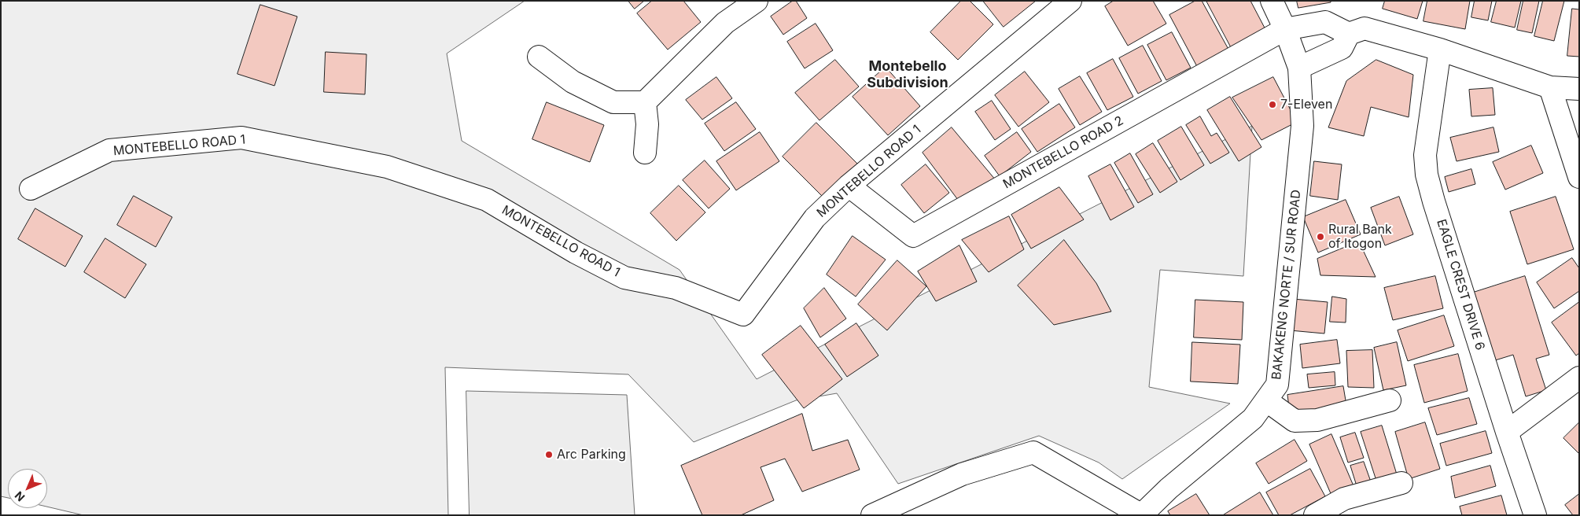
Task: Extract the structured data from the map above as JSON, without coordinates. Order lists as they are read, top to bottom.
{
  "streets": {
    "street": [
      "MONTEBELLO ROAD 1",
      "MONTEBELLO ROAD 2",
      "BAKAKENG NORTE / SUR ROAD",
      "EAGLE CREST DRIVE 6"
    ]
  },
  "crossings": [
    ["MONTEBELLO ROAD 1", "MONTEBELLO ROAD 2"],
    ["MONTEBELLO ROAD 2", "BAKAKENG NORTE / SUR ROAD"]
  ],
  "districts": ["Montebello Subdivision"],
  "places": ["7-Eleven", "Rural Bank of Itogon", "Arc Parking"],
  "north": "bottom left"
}
